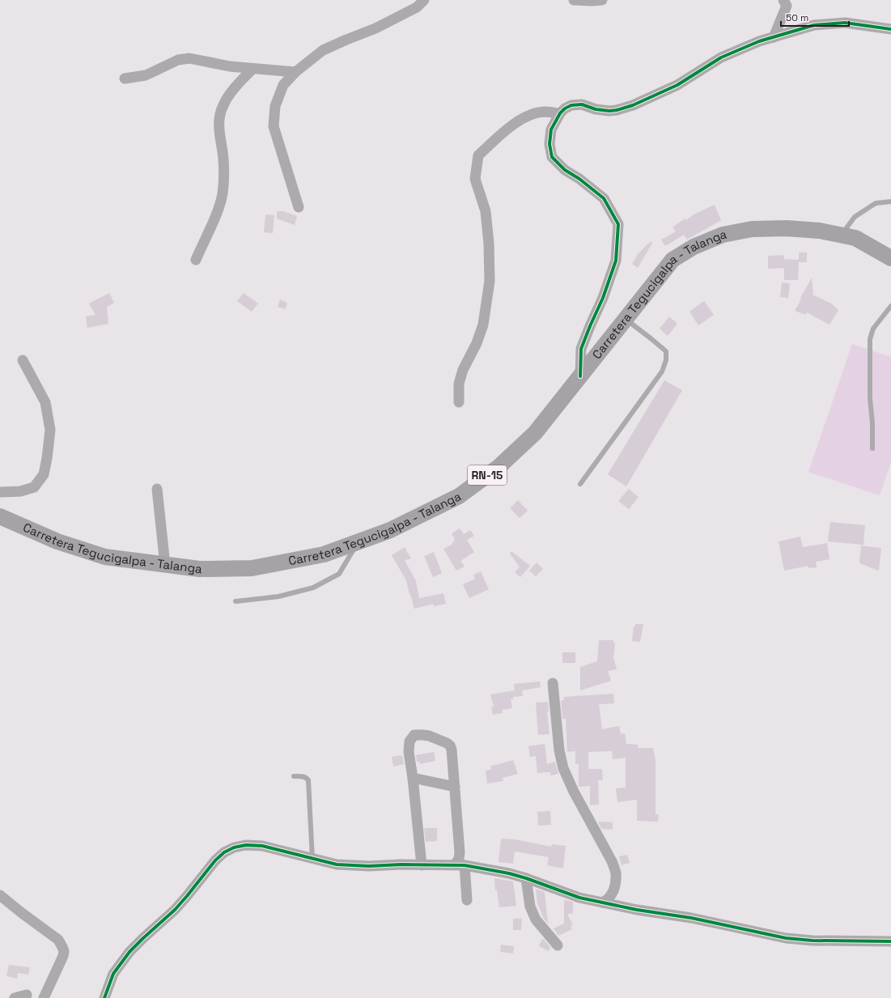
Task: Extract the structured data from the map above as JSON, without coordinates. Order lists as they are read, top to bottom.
{
  "streets": {
    "main road": ["Carretera Tegucigalpa - Talanga", "RN-15"]
  },
  "scale_bar": "50 m"
}
